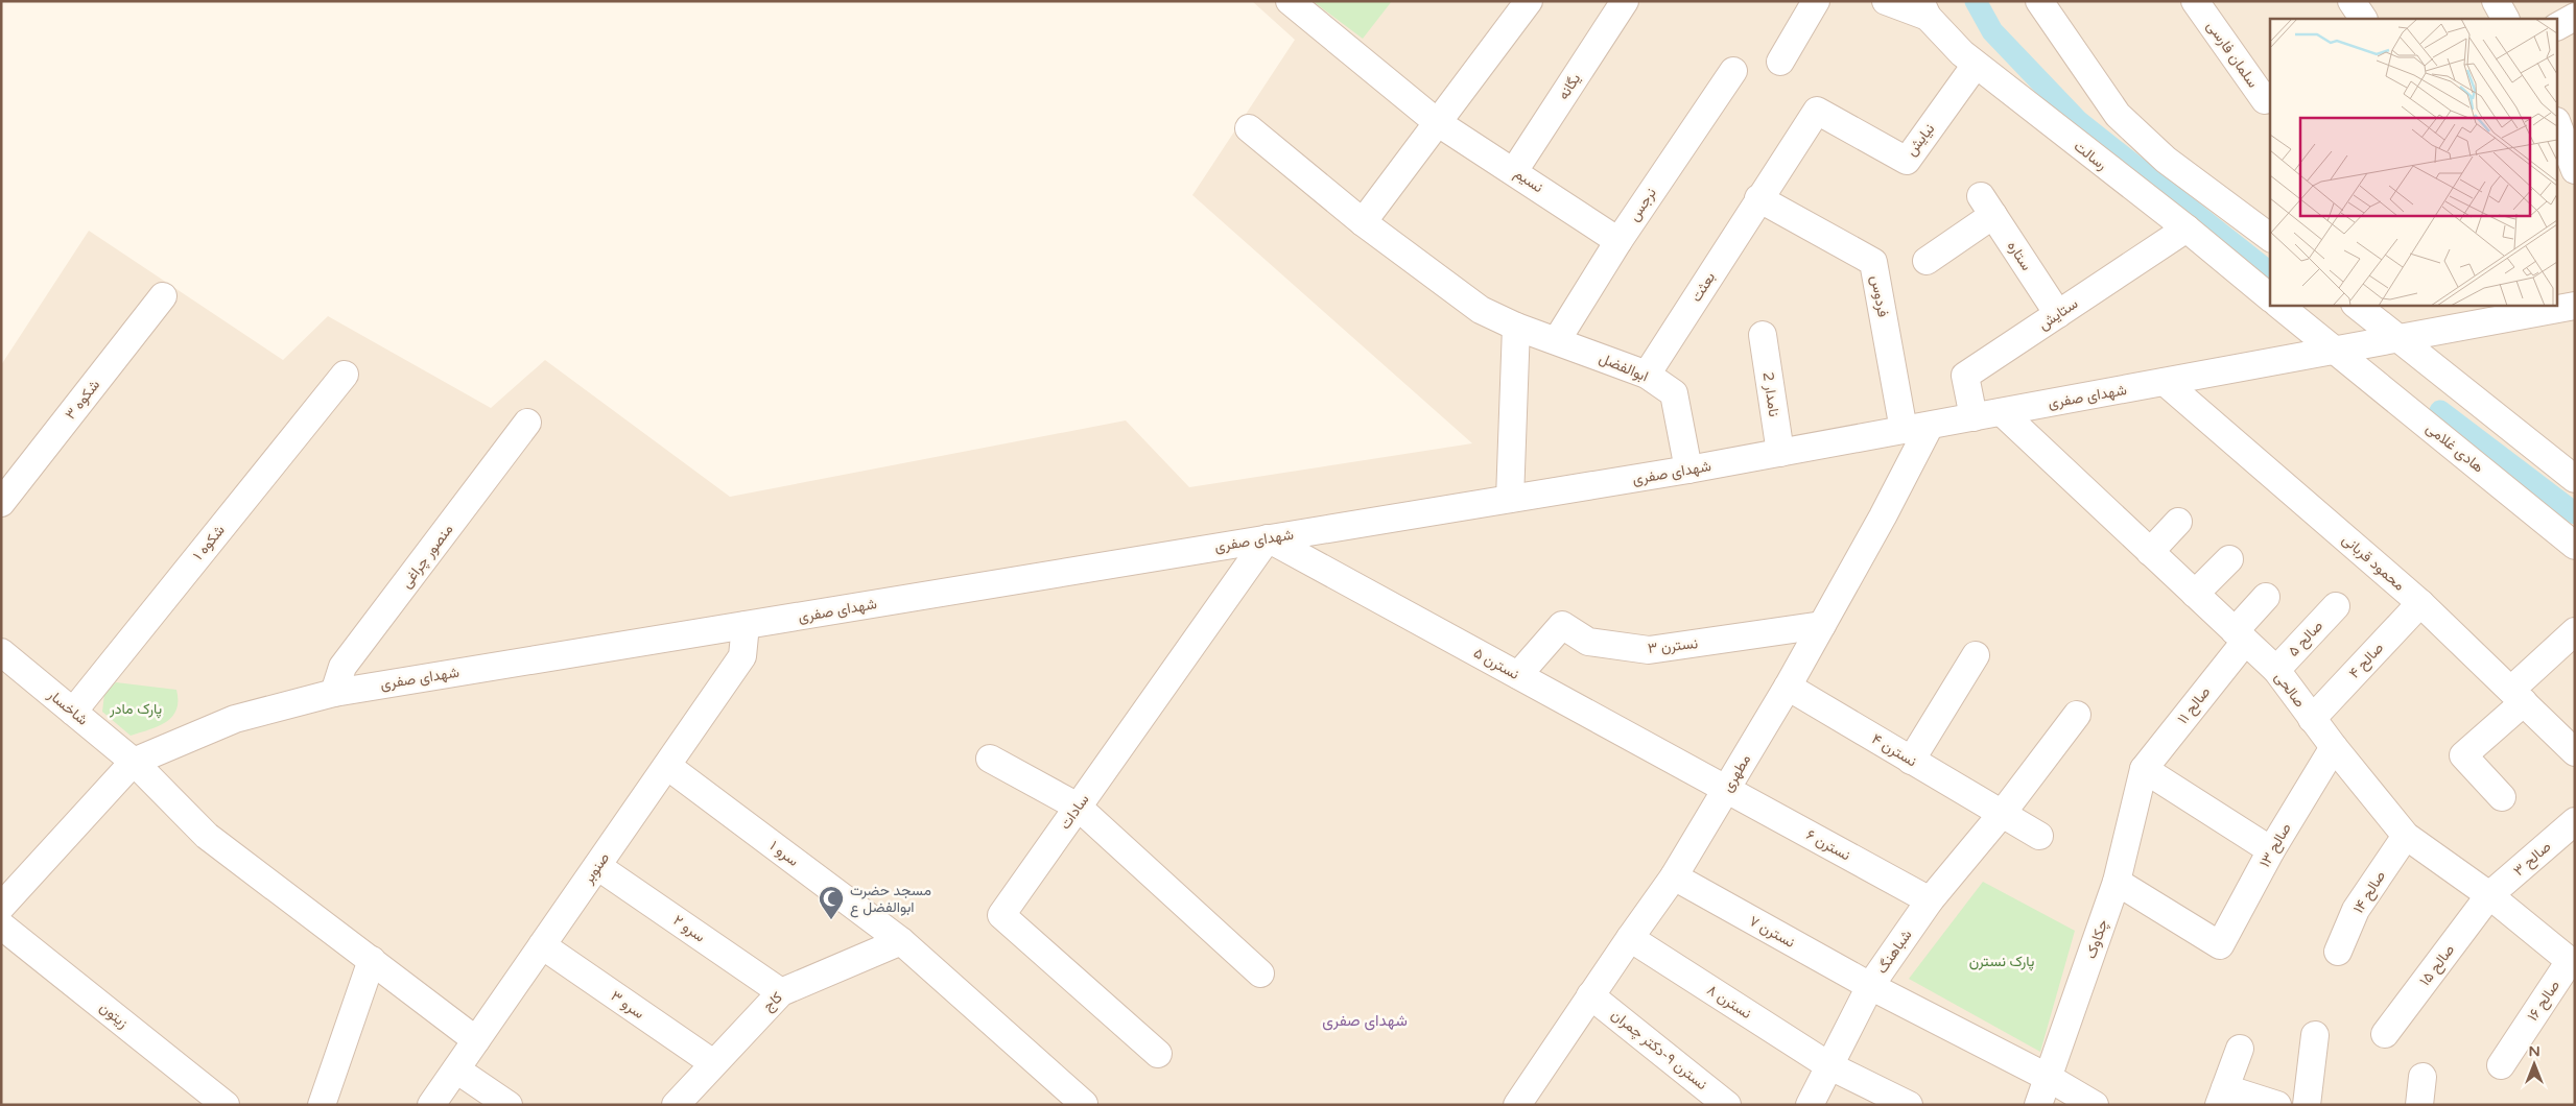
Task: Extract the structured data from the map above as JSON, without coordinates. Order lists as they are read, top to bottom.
{
  "streets": {
    "street": [
      "سلمان فارسی",
      "یگانه",
      "نیایش",
      "رسالت",
      "نسیم",
      "نرجس",
      "ستاره",
      "بعثت",
      "فردوس",
      "ستایش",
      "ابوالفضل",
      "نامدار 2",
      "شهدای صفری",
      "شکوه ۳",
      "هادی غلامی",
      "شکوه ۱",
      "منصور چراغی",
      "محمود قربانی",
      "صالح ۵",
      "نسترن ۳",
      "صالح ۴",
      "نسترن ۵",
      "صالحی",
      "صالح ۱۱",
      "شاخسار",
      "نسترن ۴",
      "مطهری",
      "سادات",
      "نسترن ۶",
      "صالح ۱۳",
      "سرو ۱",
      "صالح ۳",
      "صنوبر",
      "صالح ۱۴",
      "سرو ۲",
      "نسترن ۷",
      "چکاوک",
      "شباهنگ",
      "صالح ۱۵",
      "صالح ۱۶",
      "کاج",
      "نسترن ۸",
      "سرو ۳",
      "زیتون",
      "نسترن ۹-دکتر چمران"
    ]
  },
  "crossings": [
    ["یگانه", "نسیم"],
    ["نیایش", "رسالت"],
    ["نیایش", "بعثت"],
    ["رسالت", "ستایش"],
    ["نسیم", "نرجس"],
    ["نرجس", "ابوالفضل"],
    ["ستاره", "ستایش"],
    ["بعثت", "فردوس"],
    ["بعثت", "ابوالفضل"],
    ["فردوس", "شهدای صفری"],
    ["فردوس", "مطهری"],
    ["ستایش", "شهدای صفری"],
    ["ابوالفضل", "شهدای صفری"],
    ["نامدار 2", "شهدای صفری"],
    ["شهدای صفری", "هادی غلامی"],
    ["شهدای صفری", "منصور چراغی"],
    ["شهدای صفری", "محمود قربانی"],
    ["شهدای صفری", "نسترن ۵"],
    ["شهدای صفری", "صالحی"],
    ["شهدای صفری", "شاخسار"],
    ["شهدای صفری", "مطهری"],
    ["شهدای صفری", "سادات"],
    ["شهدای صفری", "صنوبر"],
    ["شکوه ۱", "شاخسار"],
    ["محمود قربانی", "صالح ۴"],
    ["صالح ۵", "صالحی"],
    ["نسترن ۳", "نسترن ۵"],
    ["نسترن ۳", "مطهری"],
    ["صالح ۴", "صالحی"],
    ["نسترن ۵", "مطهری"],
    ["نسترن ۵", "سادات"],
    ["نسترن ۵", "نسترن ۶"],
    ["صالحی", "صالح ۱۱"],
    ["صالحی", "صالح ۱۳"],
    ["صالحی", "صالح ۳"],
    ["صالحی", "صالح ۱۴"],
    ["صالحی", "صالح ۱۵"],
    ["صالحی", "صالح ۱۶"],
    ["صالح ۱۱", "چکاوک"],
    ["شاخسار", "صنوبر"],
    ["نسترن ۴", "مطهری"],
    ["نسترن ۴", "شباهنگ"],
    ["مطهری", "نسترن ۶"],
    ["مطهری", "نسترن ۷"],
    ["مطهری", "نسترن ۸"],
    ["مطهری", "نسترن ۹-دکتر چمران"],
    ["نسترن ۶", "شباهنگ"],
    ["صالح ۱۳", "چکاوک"],
    ["سرو ۱", "صنوبر"],
    ["سرو ۱", "کاج"],
    ["صالح ۳", "صالح ۱۵"],
    ["صنوبر", "سرو ۲"],
    ["صنوبر", "سرو ۳"],
    ["سرو ۲", "کاج"],
    ["نسترن ۷", "چکاوک"],
    ["نسترن ۷", "شباهنگ"],
    ["شباهنگ", "نسترن ۸"],
    ["کاج", "سرو ۳"]
  ],
  "districts": ["شهدای صفری"],
  "parks": ["پارک مادر", "پارک نسترن"],
  "places": {
    "mosque": ["مسجد حضرت ابوالفضل ع"]
  },
  "north": "top"
}
